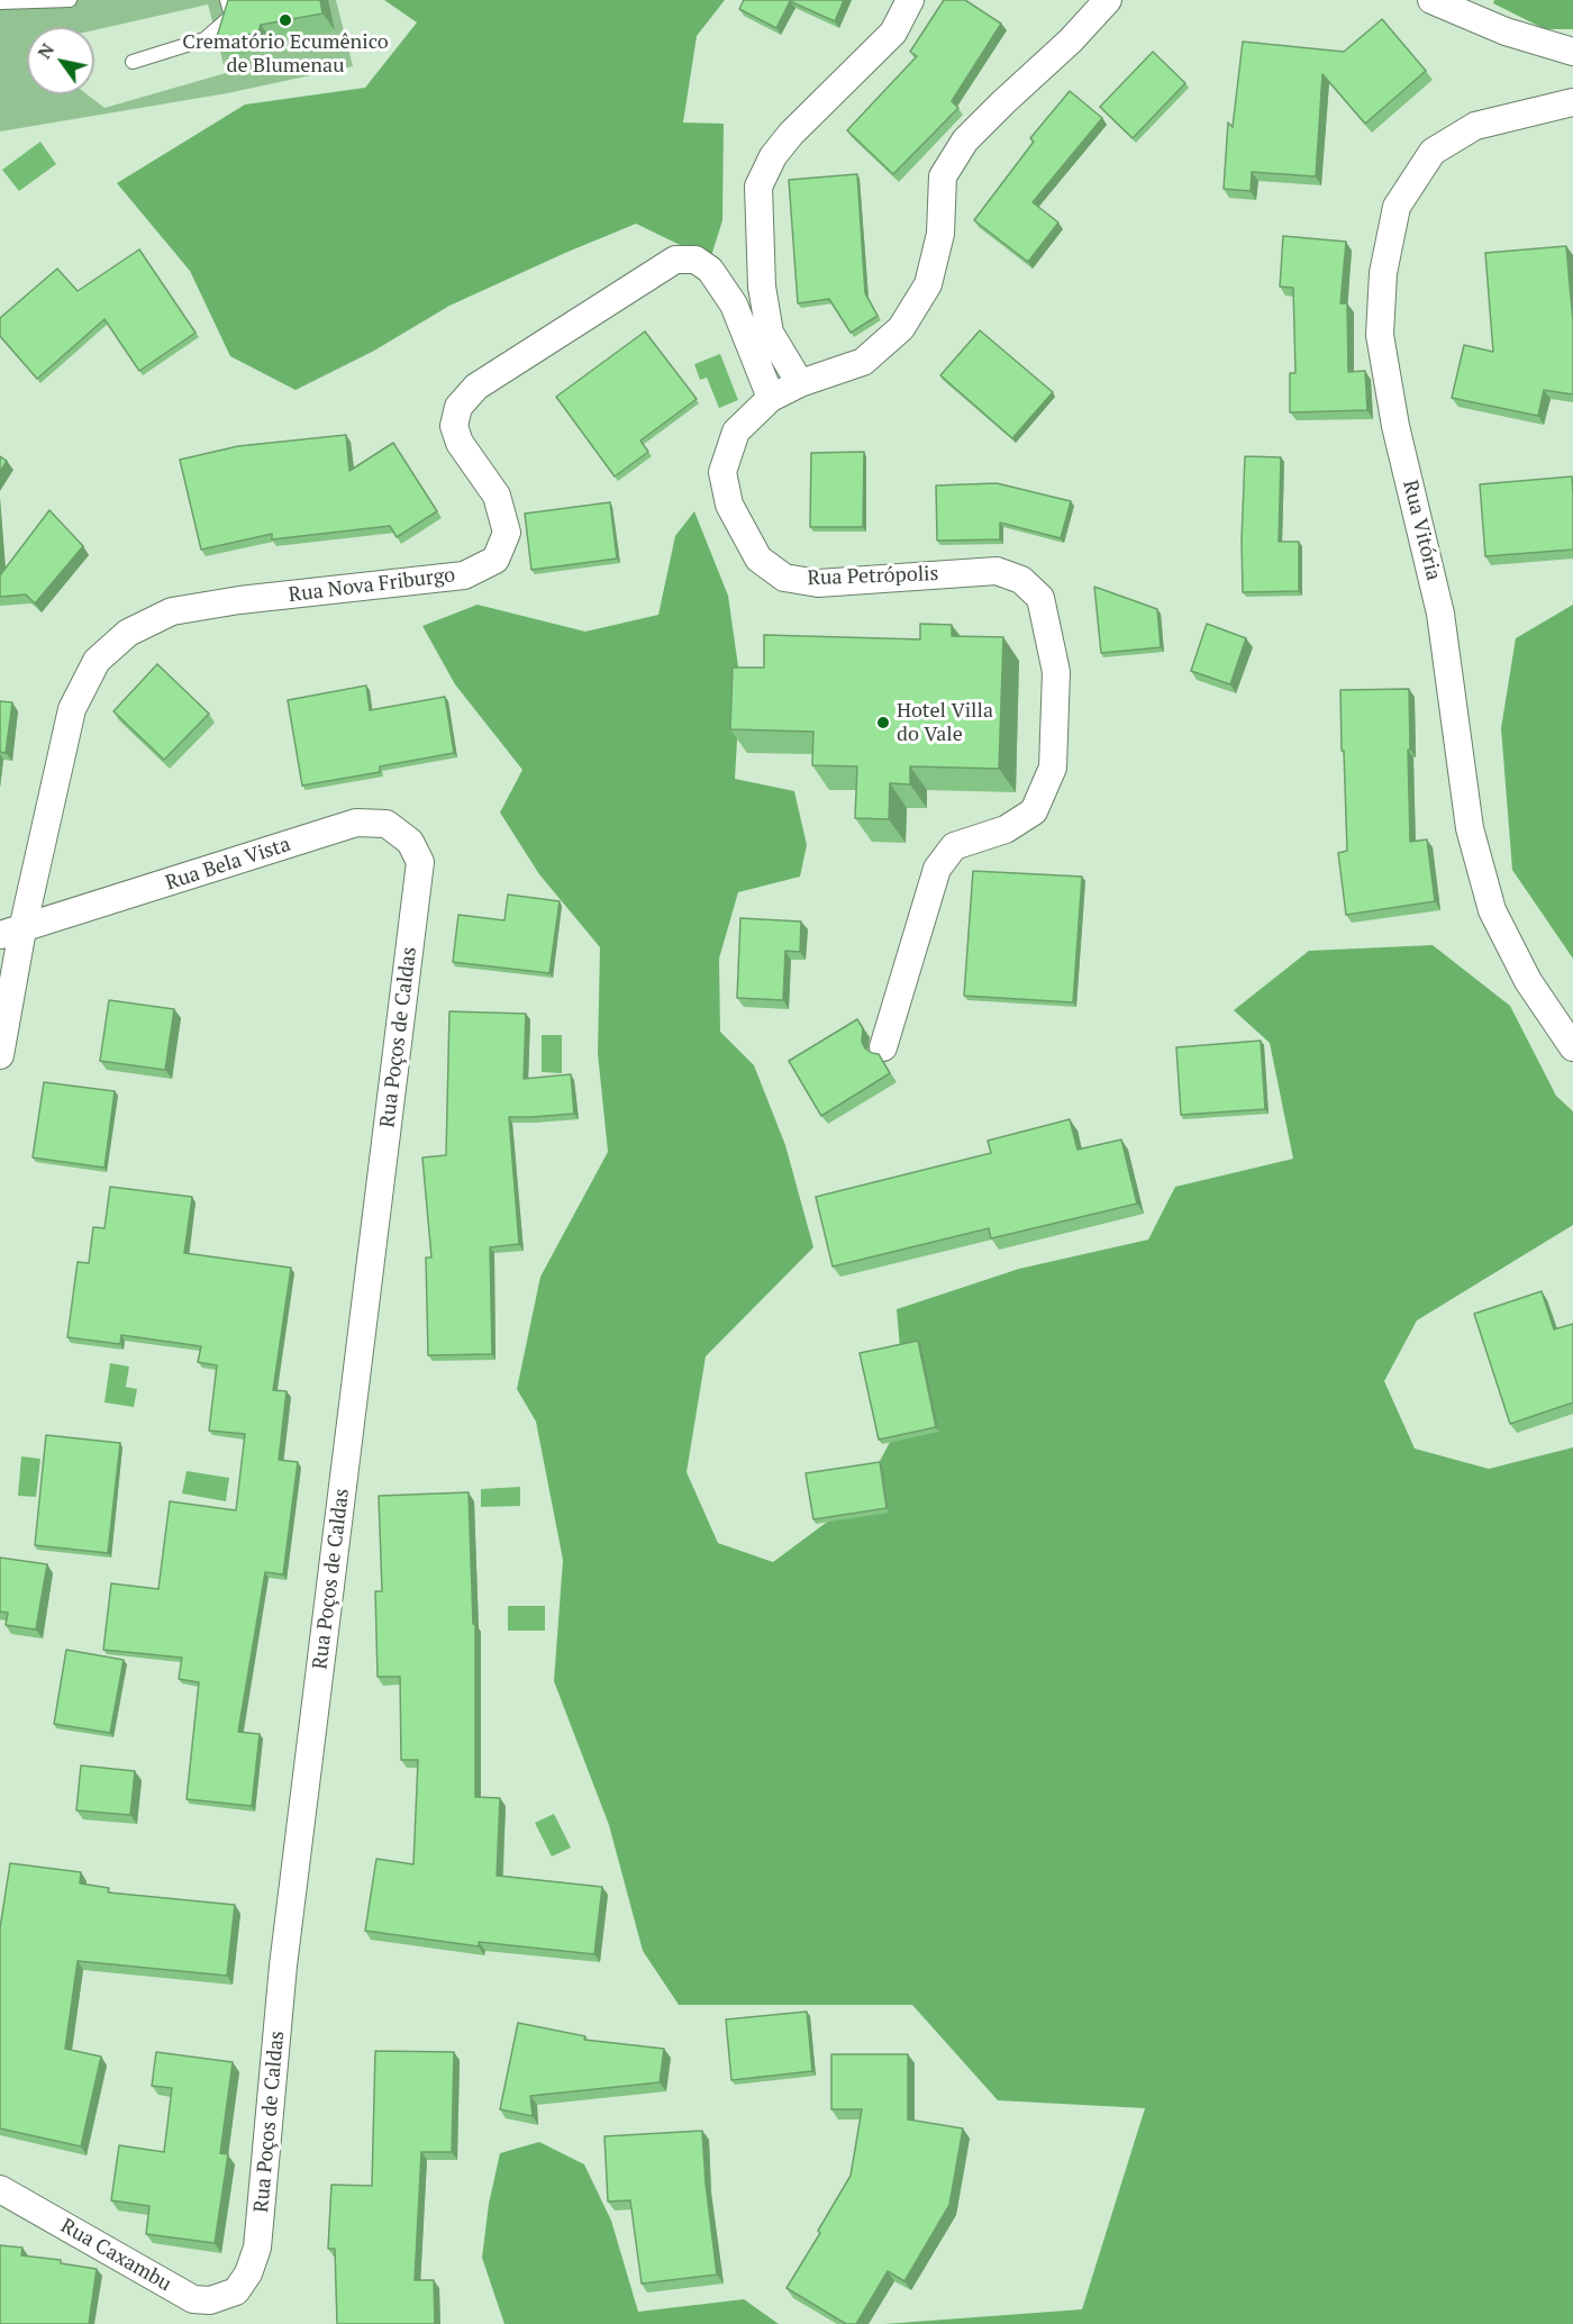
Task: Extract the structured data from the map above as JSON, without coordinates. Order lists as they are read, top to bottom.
{
  "streets": {
    "street": [
      "Rua Vitória",
      "Rua Petrópolis",
      "Rua Nova Friburgo",
      "Rua Bela Vista",
      "Rua Poços de Caldas",
      "Rua Caxambu"
    ]
  },
  "crossings": [
    ["Rua Petrópolis", "Rua Nova Friburgo"],
    ["Rua Nova Friburgo", "Rua Bela Vista"],
    ["Rua Bela Vista", "Rua Poços de Caldas"],
    ["Rua Poços de Caldas", "Rua Caxambu"]
  ],
  "places": ["Crematório Ecumênico de Blumenau", "Hotel Villa do Vale"],
  "north": "top left"
}
